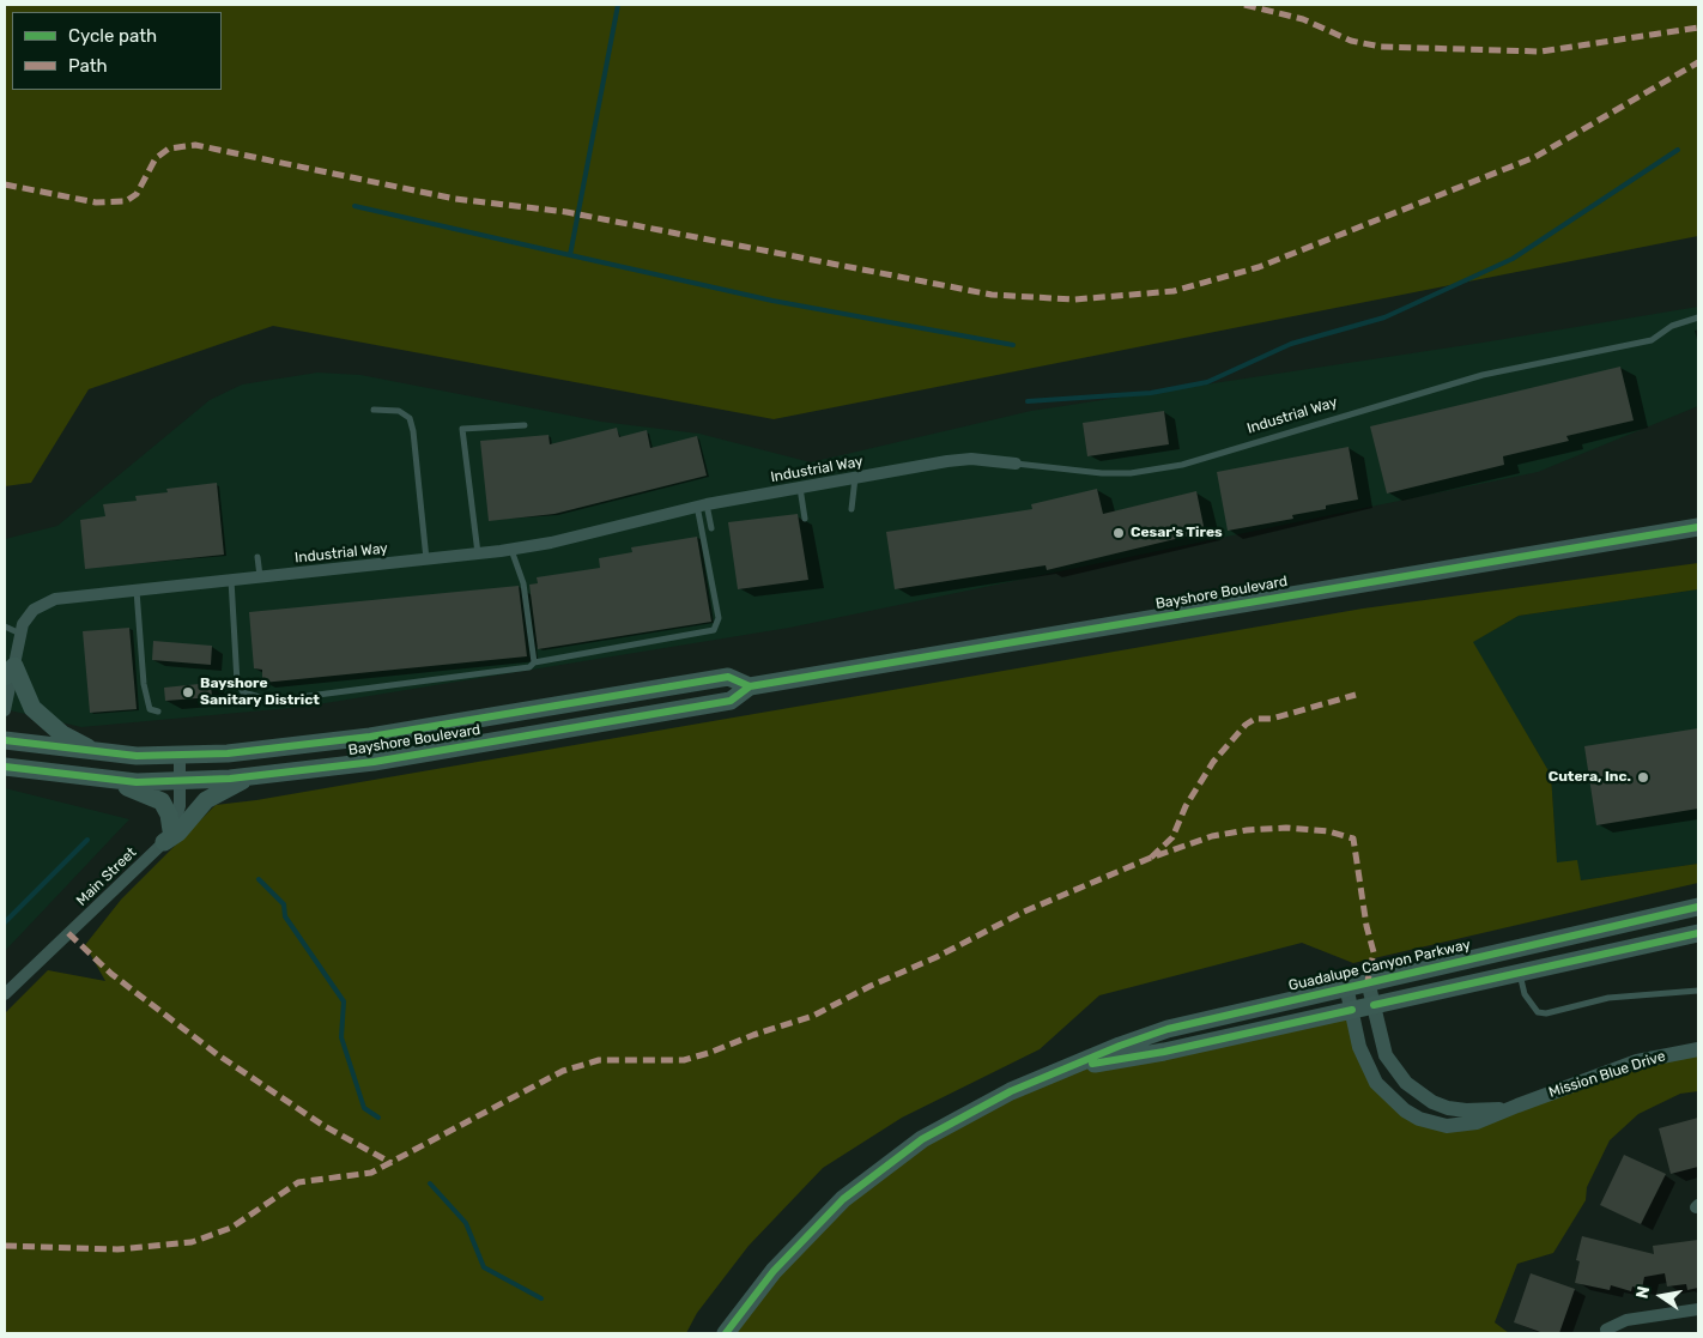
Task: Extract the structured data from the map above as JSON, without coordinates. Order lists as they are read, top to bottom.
{
  "streets": {
    "main road": ["Bayshore Boulevard", "Guadalupe Canyon Parkway"],
    "street": ["Industrial Way", "Main Street", "Mission Blue Drive"]
  },
  "crossings": [
    ["Bayshore Boulevard", "Main Street"],
    ["Guadalupe Canyon Parkway", "Mission Blue Drive"]
  ],
  "places": ["Cesar's Tires", "Bayshore Sanitary District", "Cutera, Inc."],
  "legend": ["Cycle path", "Path"],
  "north": "left"
}
